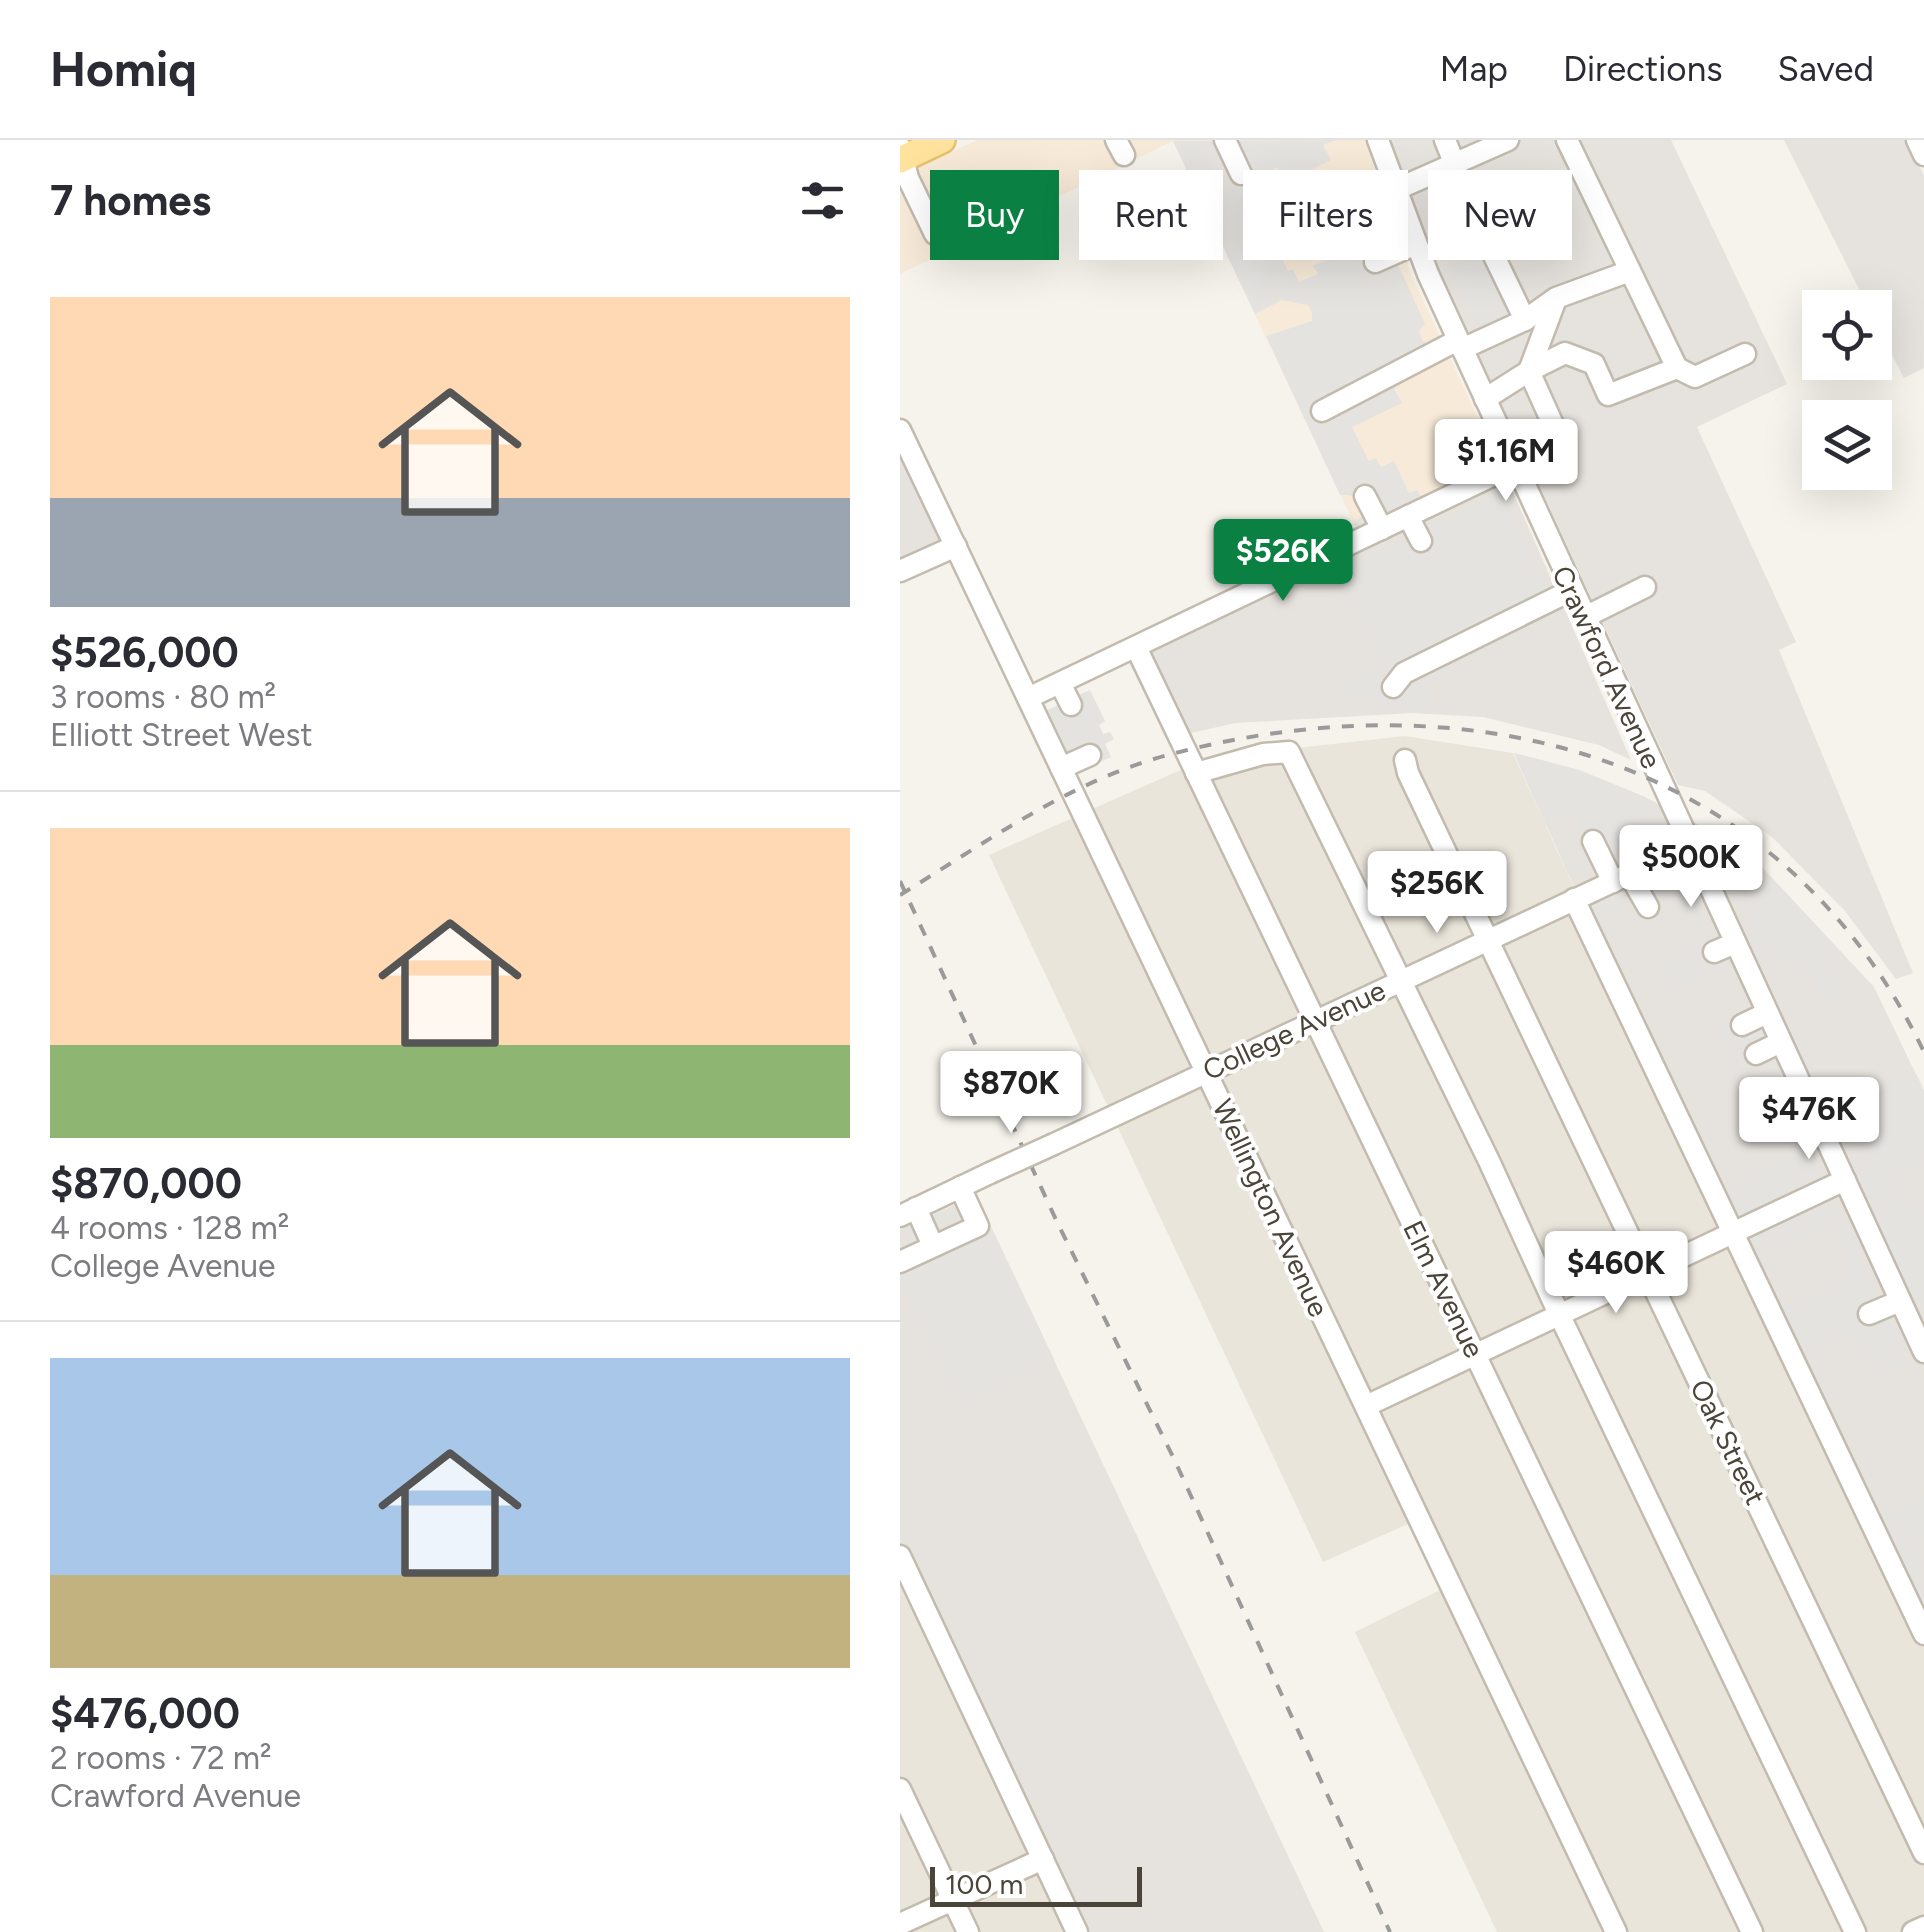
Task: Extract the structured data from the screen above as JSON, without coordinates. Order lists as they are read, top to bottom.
{
  "streets": {
    "street": [
      "Crawford Avenue",
      "College Avenue",
      "Wellington Avenue",
      "Elm Avenue",
      "Oak Street"
    ]
  },
  "crossings": [
    ["Crawford Avenue", "College Avenue"],
    ["College Avenue", "Wellington Avenue"],
    ["College Avenue", "Elm Avenue"],
    ["College Avenue", "Oak Street"]
  ],
  "scale_bar": "100 m",
  "page": {
    "header": "Homiq",
    "nav": ["Map", "Directions", "Saved"],
    "heading": "7 homes",
    "chip": [
      "Buy",
      "Rent",
      "Filters",
      "New"
    ],
    "list": [
      {
        "name": "$526,000",
        "note": "3 rooms · 80 m² · Elliott Street West"
      },
      {
        "name": "$870,000",
        "note": "4 rooms · 128 m² · College Avenue"
      },
      {
        "name": "$476,000",
        "note": "2 rooms · 72 m² · Crawford Avenue"
      }
    ],
    "price": [
      "$1.16M",
      "$526K",
      "$500K",
      "$256K",
      "$870K",
      "$476K",
      "$460K"
    ],
    "scale": "100 m"
  }
}
